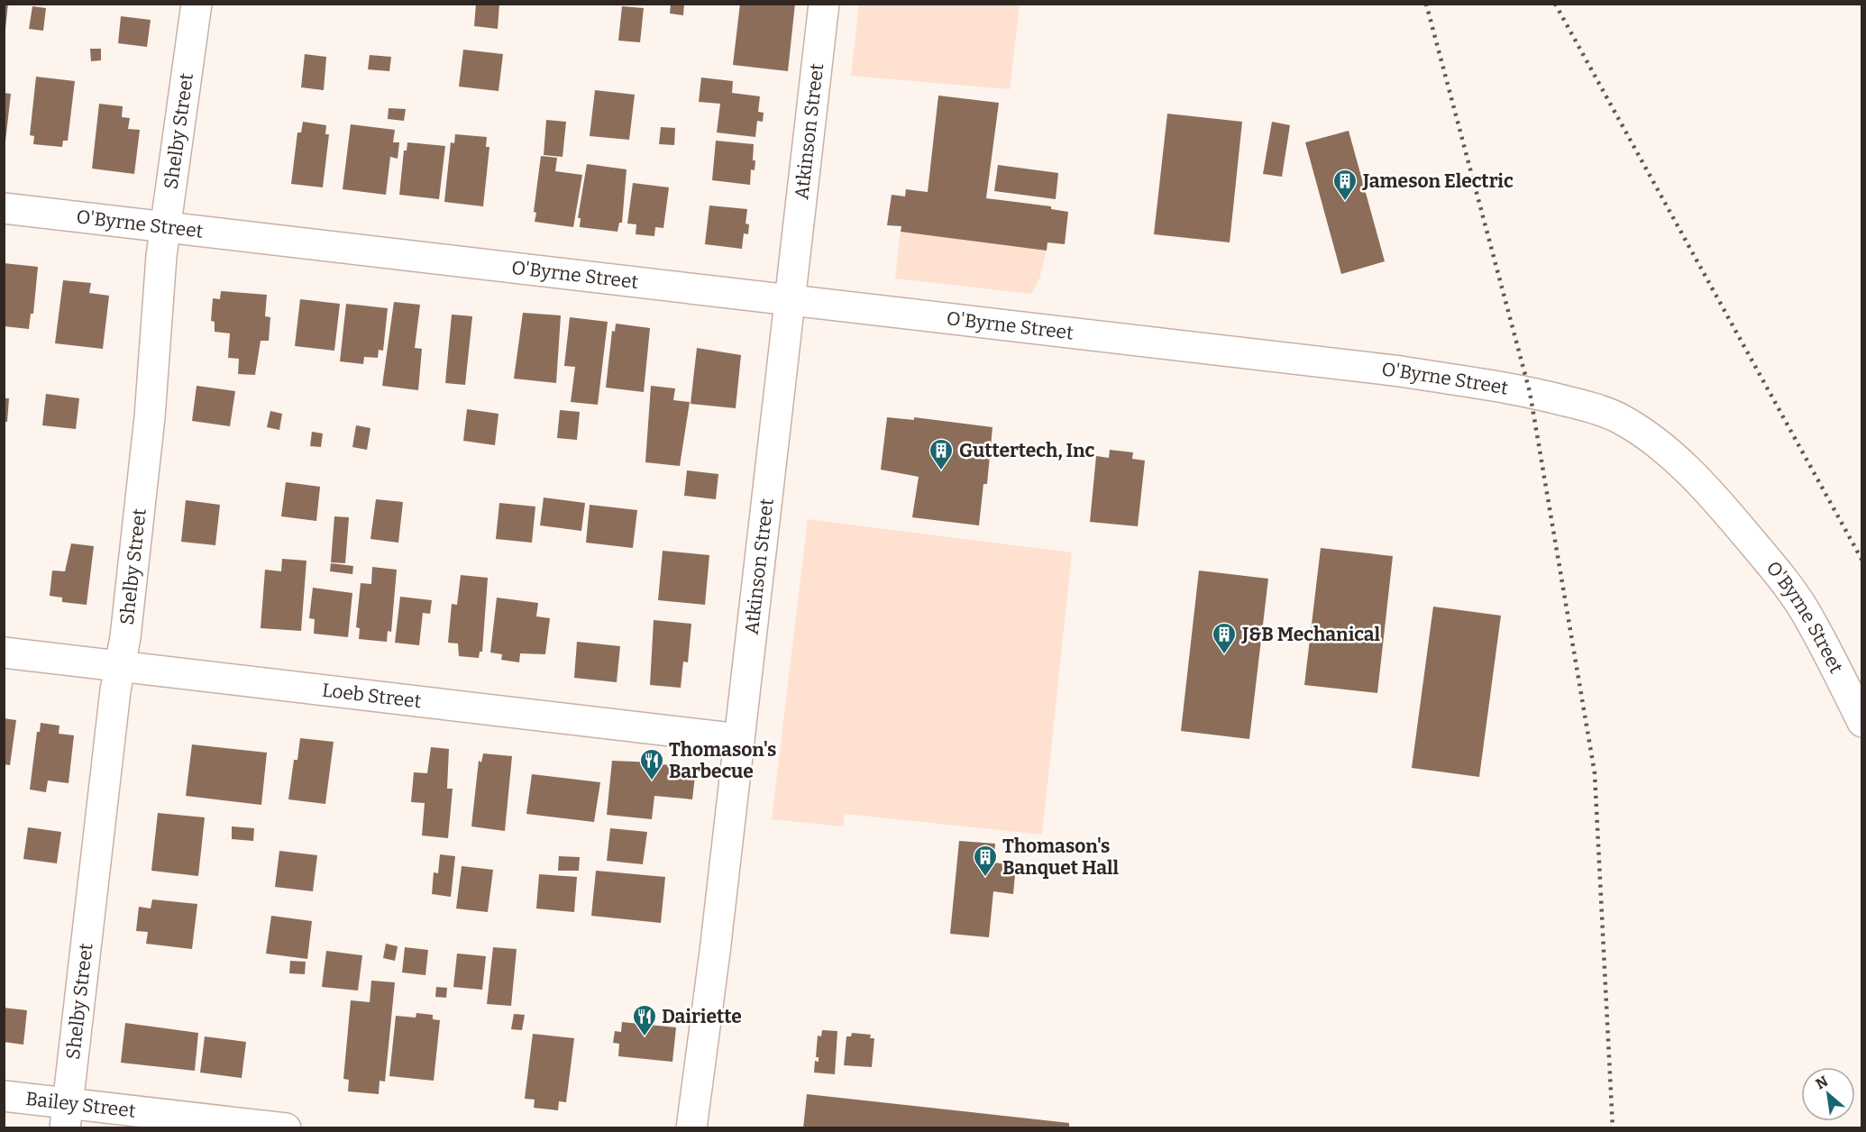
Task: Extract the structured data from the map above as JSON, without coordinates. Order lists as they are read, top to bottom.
{
  "streets": {
    "street": [
      "Shelby Street",
      "Atkinson Street",
      "O'Byrne Street",
      "Loeb Street",
      "Bailey Street"
    ]
  },
  "crossings": [
    ["Shelby Street", "O'Byrne Street"],
    ["Shelby Street", "Loeb Street"],
    ["Shelby Street", "Bailey Street"],
    ["Atkinson Street", "O'Byrne Street"],
    ["Atkinson Street", "Loeb Street"]
  ],
  "places": {
    "building": [
      "Jameson Electric",
      "Guttertech, Inc",
      "J&B Mechanical",
      "Thomason's Banquet Hall"
    ],
    "restaurant": ["Thomason's Barbecue", "Dairiette"]
  },
  "north": "top left"
}
